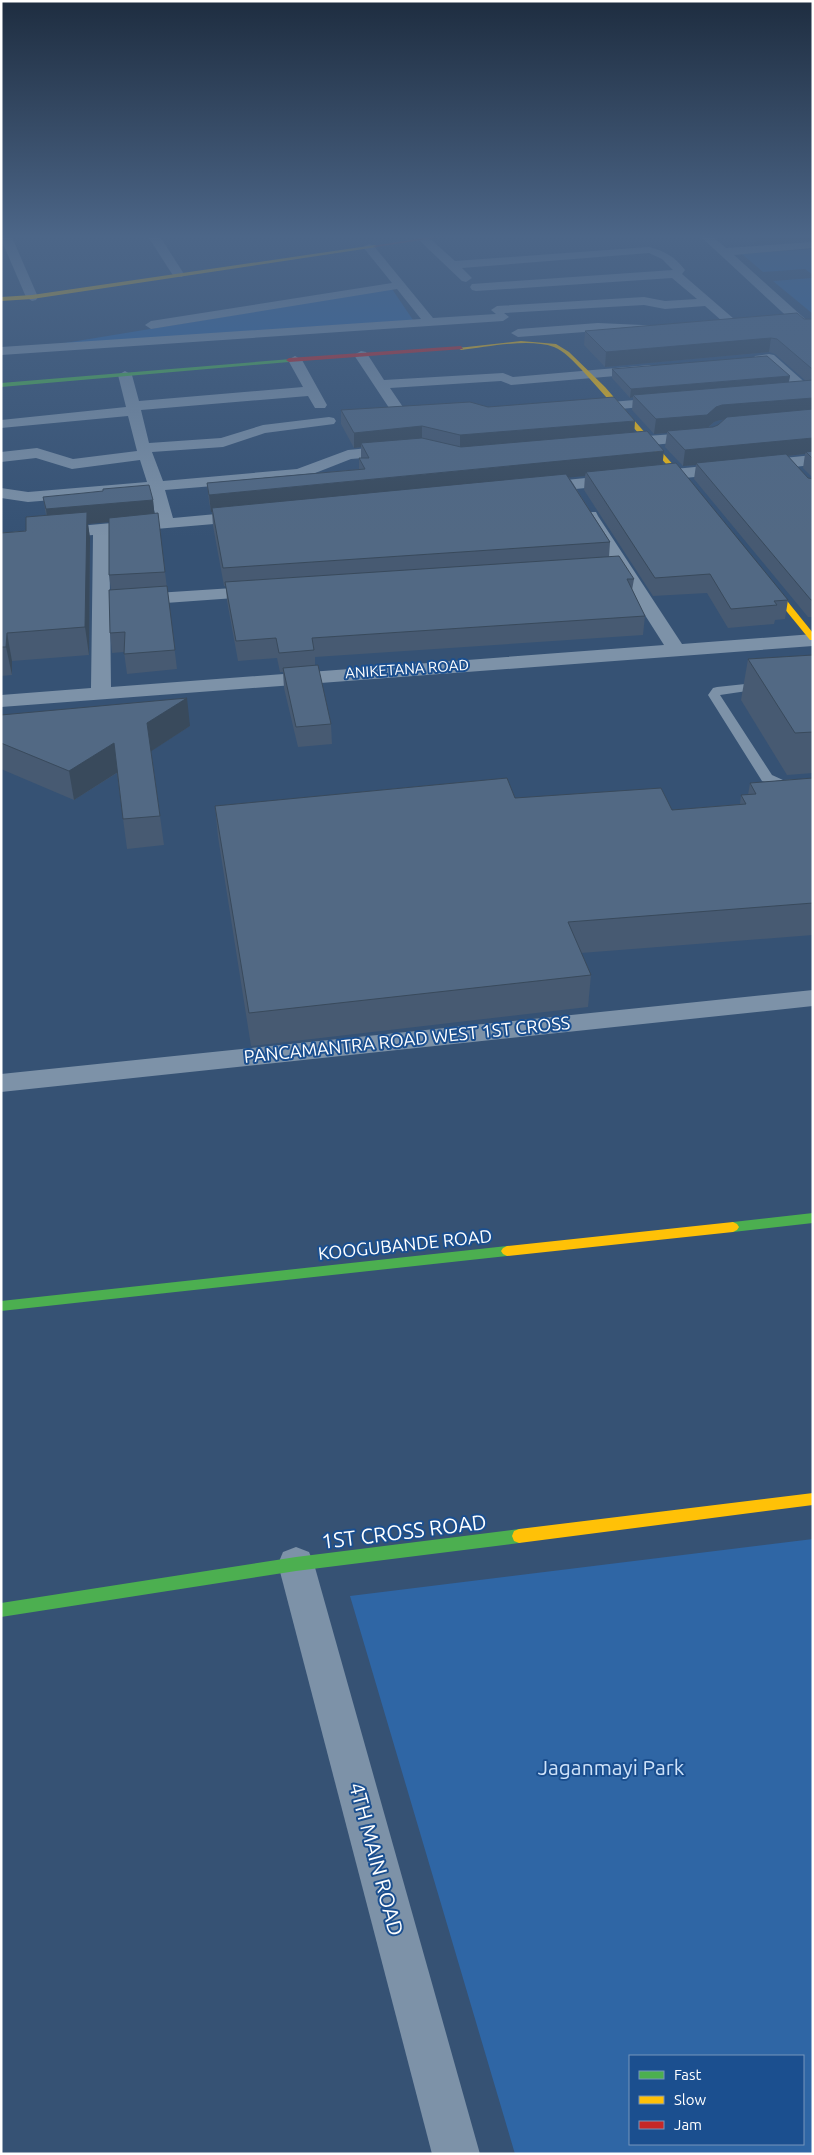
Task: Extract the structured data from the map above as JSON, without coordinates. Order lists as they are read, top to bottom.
{
  "streets": {
    "street": [
      "ANIKETANA ROAD",
      "PANCAMANTRA ROAD WEST 1ST CROSS",
      "KOOGUBANDE ROAD",
      "1ST CROSS ROAD",
      "4TH MAIN ROAD"
    ]
  },
  "crossings": [
    ["1ST CROSS ROAD", "4TH MAIN ROAD"]
  ],
  "parks": ["Jaganmayi Park"],
  "legend": ["Fast", "Slow", "Jam"]
}
